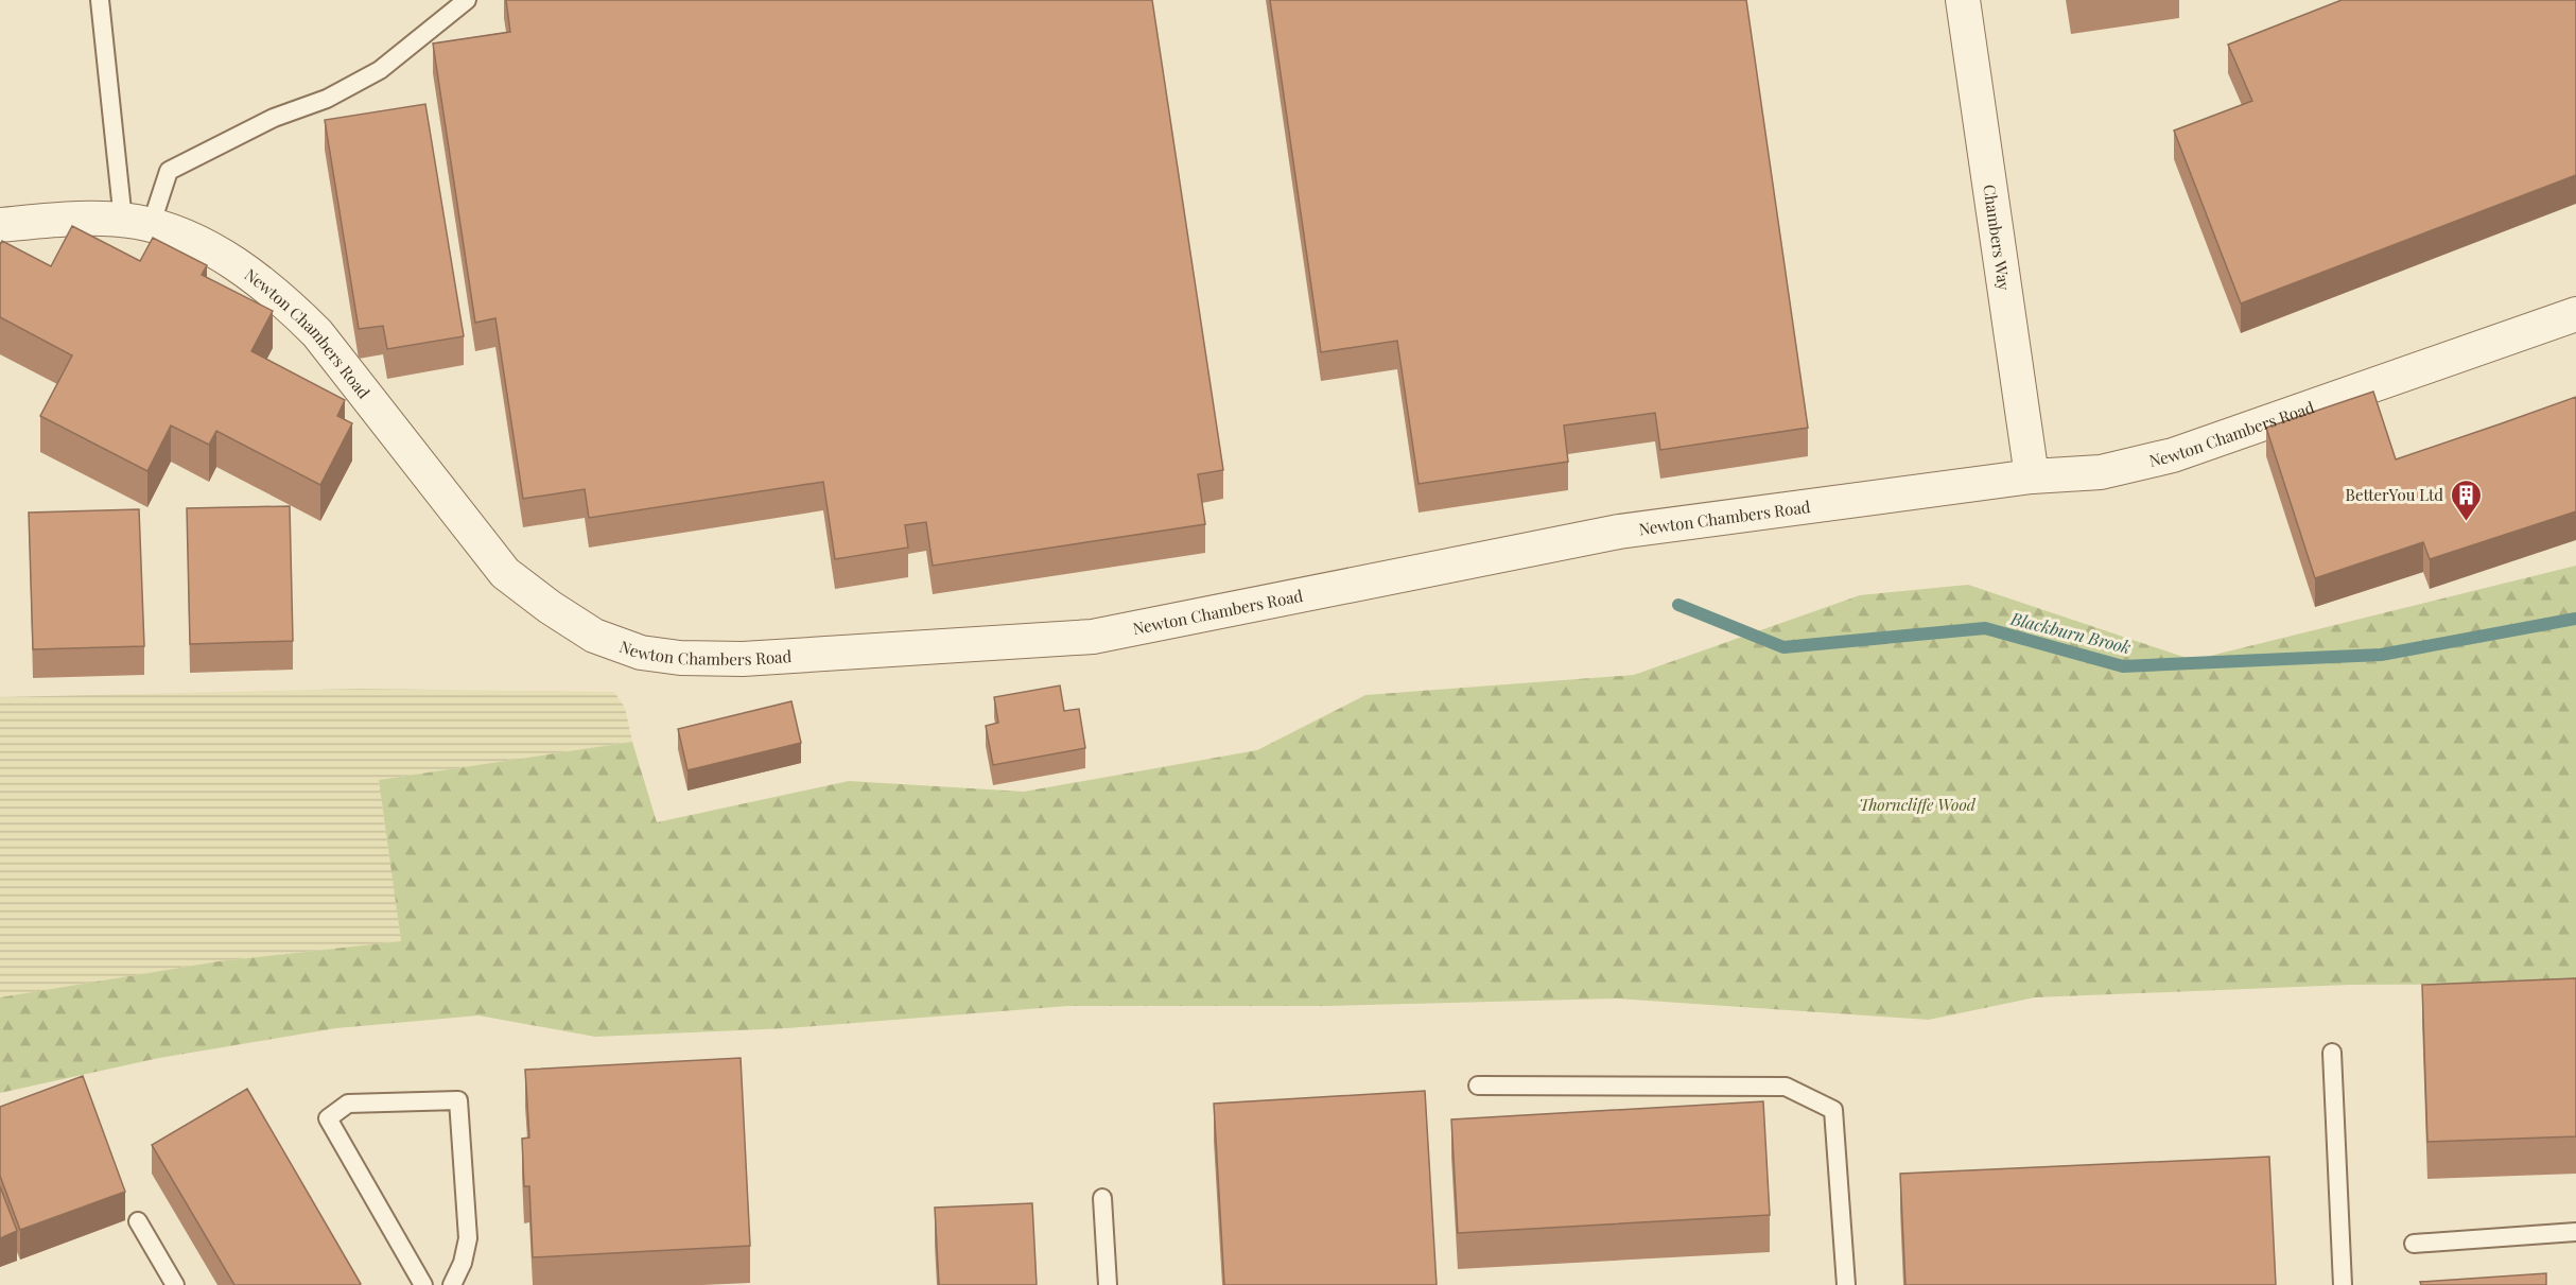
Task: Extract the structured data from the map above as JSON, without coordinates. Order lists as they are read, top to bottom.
{
  "streets": {
    "street": ["Chambers Way", "Newton Chambers Road"]
  },
  "crossings": [
    ["Chambers Way", "Newton Chambers Road"]
  ],
  "water": ["Blackburn Brook"],
  "parks": ["Thorncliffe Wood"],
  "places": {
    "building": ["BetterYou Ltd"]
  }
}
